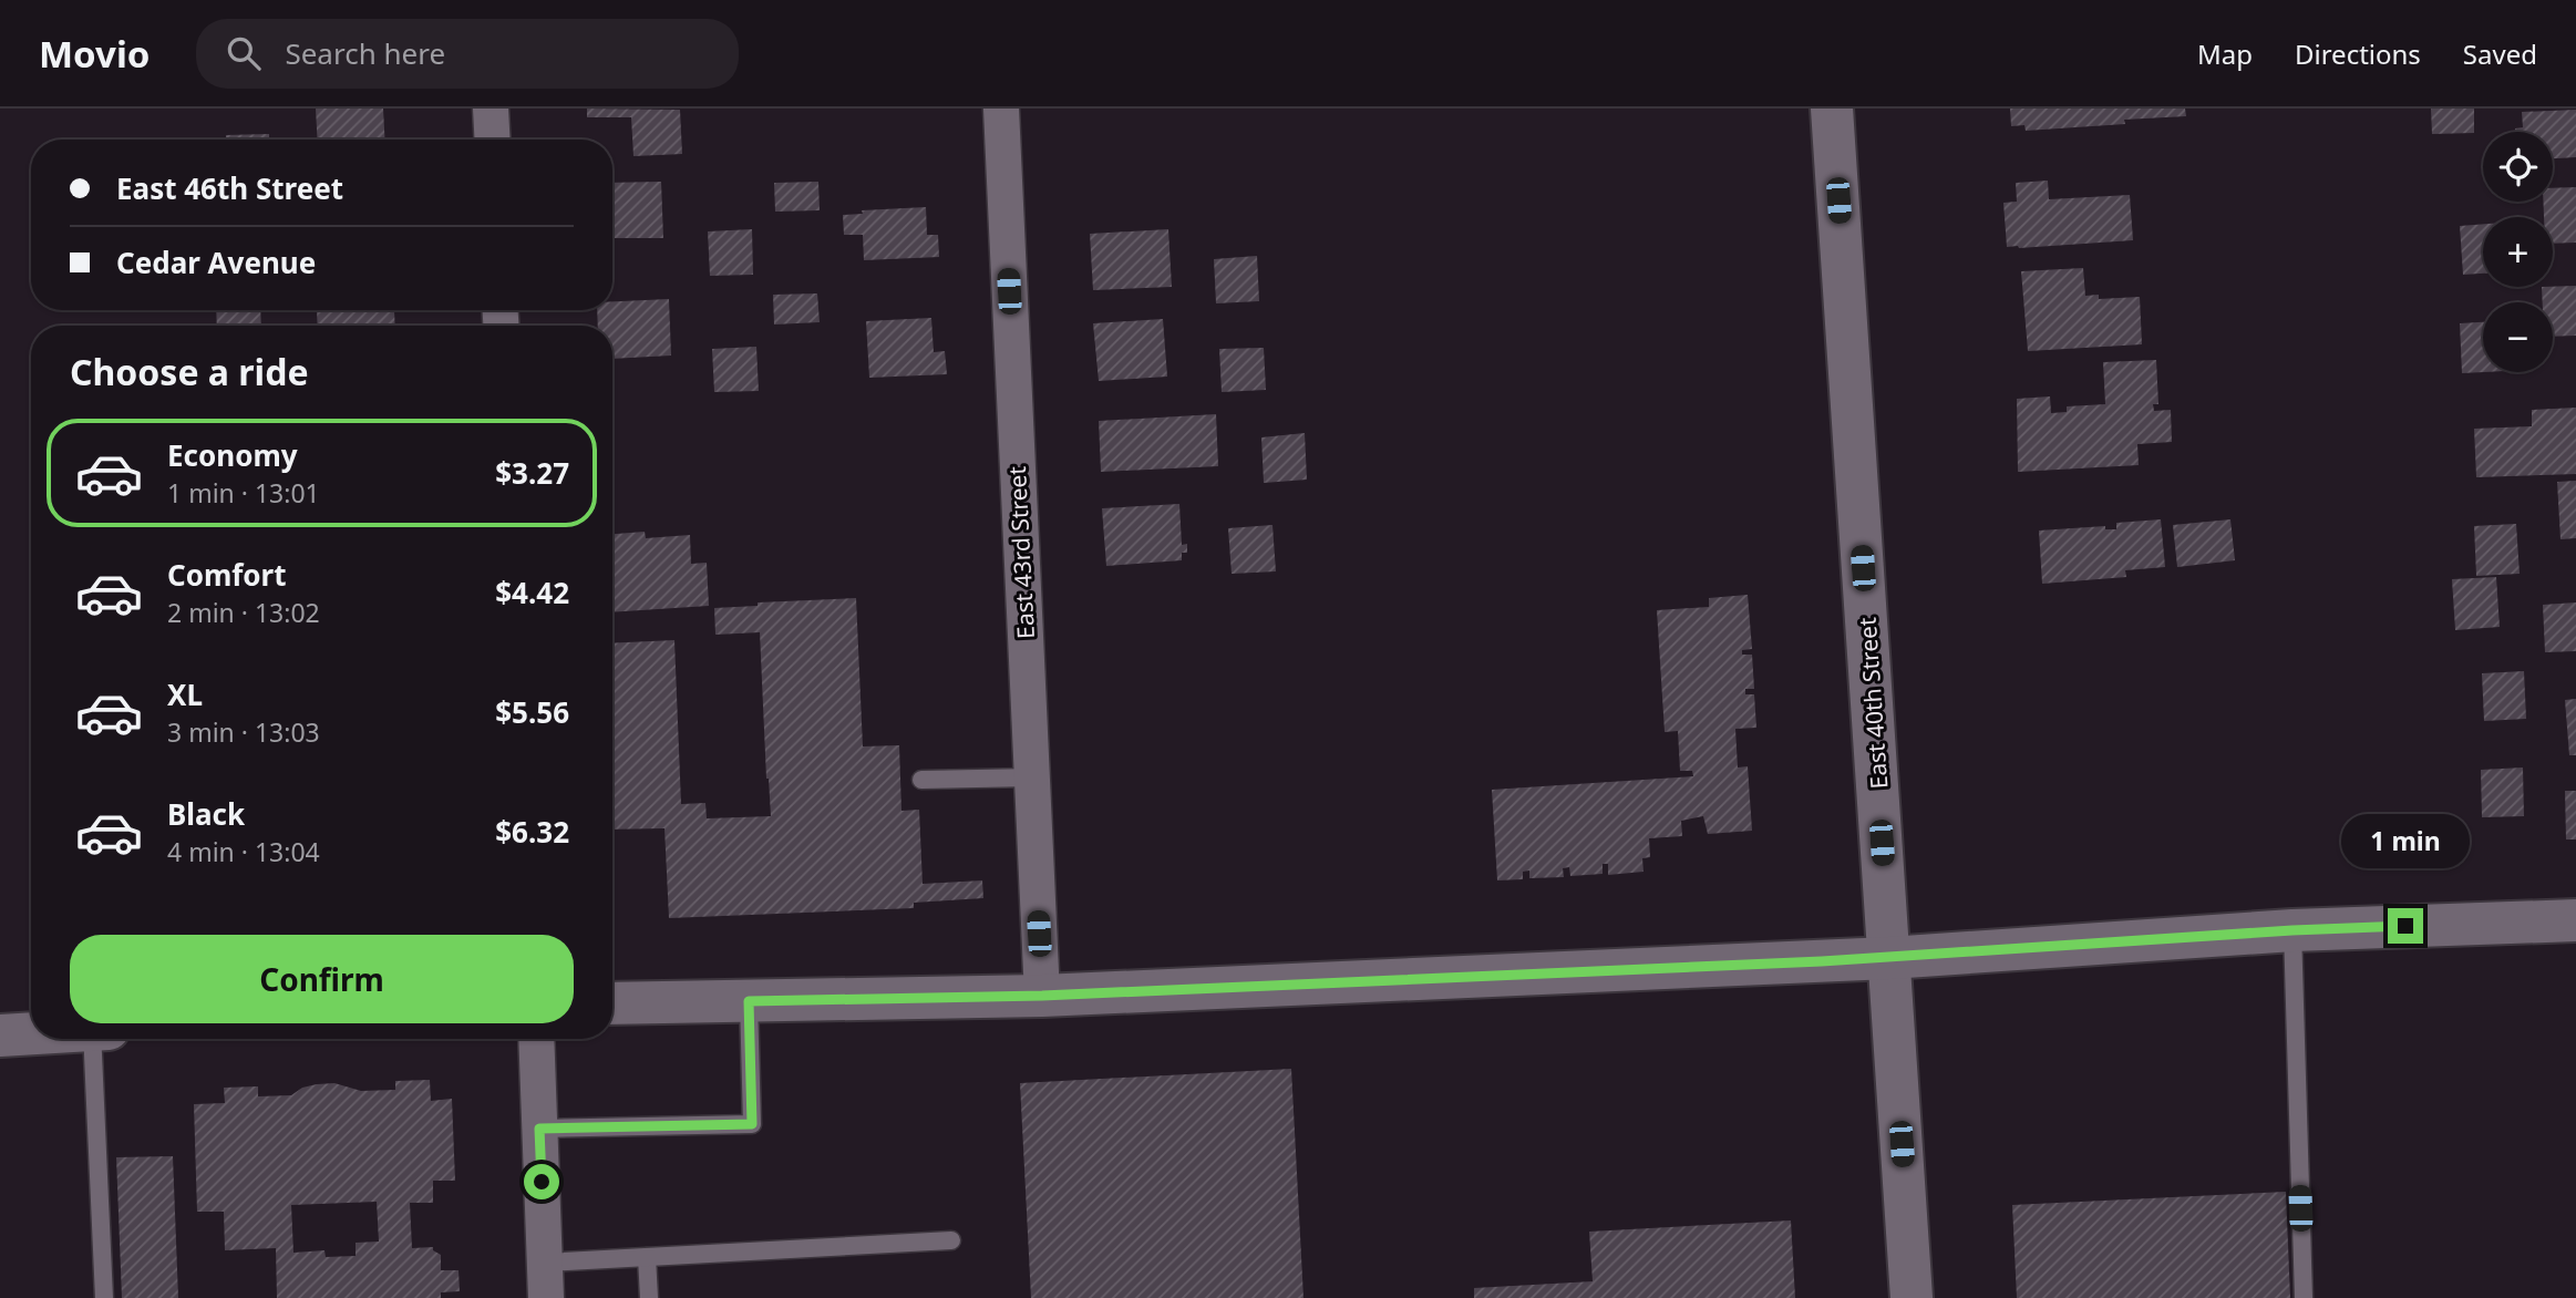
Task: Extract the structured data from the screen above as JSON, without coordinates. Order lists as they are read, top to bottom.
{
  "streets": {
    "street": ["East 43rd Street", "East 40th Street"]
  },
  "page": {
    "header": "Movio",
    "search": "Search here",
    "nav": ["Map", "Directions", "Saved"],
    "map_buttons": ["+", "−"],
    "banner": ["East 46th Street", "Cedar Avenue"],
    "heading": "Choose a ride",
    "list": [
      {
        "name": "Economy",
        "note": "1 min · 13:01",
        "value": "$3.27"
      },
      {
        "name": "Comfort",
        "note": "2 min · 13:02",
        "value": "$4.42"
      },
      {
        "name": "XL",
        "note": "3 min · 13:03",
        "value": "$5.56"
      },
      {
        "name": "Black",
        "note": "4 min · 13:04",
        "value": "$6.32"
      }
    ],
    "bubble": "1 min",
    "buttons": "Confirm"
  }
}
